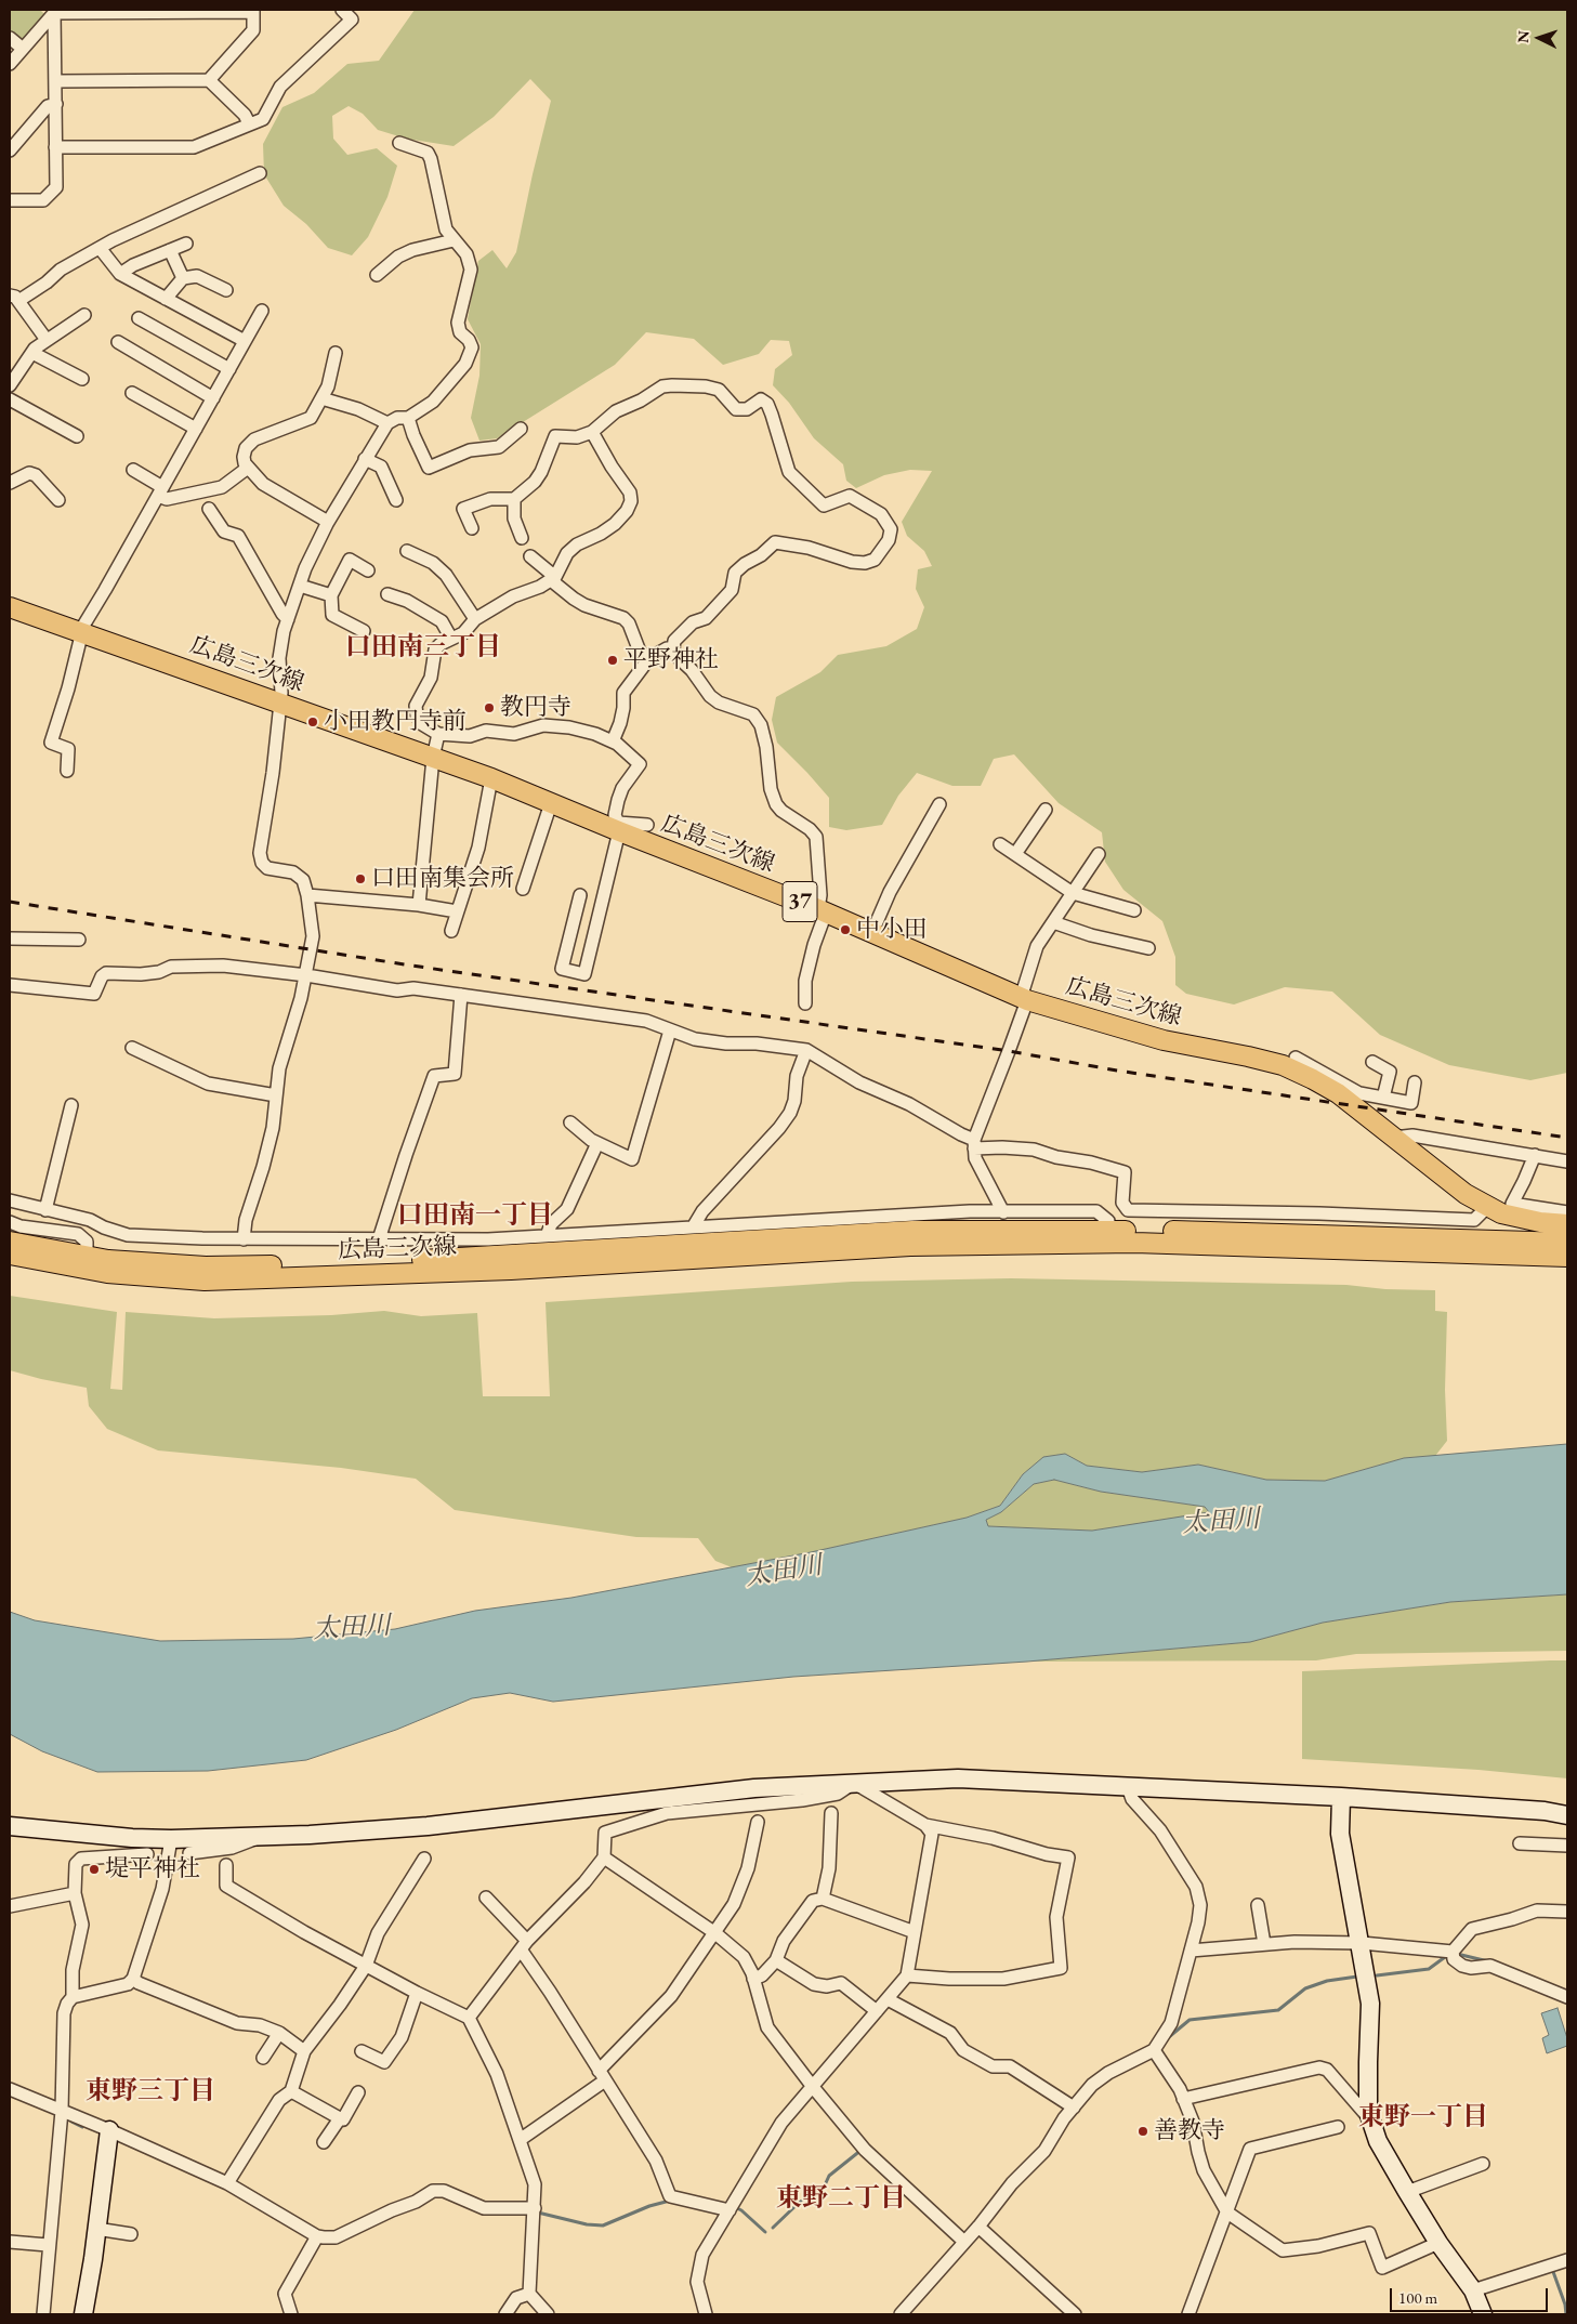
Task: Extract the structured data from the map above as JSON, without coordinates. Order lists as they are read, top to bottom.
{
  "streets": {
    "main road": ["広島三次線", "37"]
  },
  "districts": [
    "口田南三丁目",
    "口田南一丁目",
    "東野三丁目",
    "東野一丁目",
    "東野二丁目"
  ],
  "water": ["太田川"],
  "places": [
    "平野神社",
    "教円寺",
    "小田教円寺前",
    "口田南集会所",
    "中小田",
    "堤平神社",
    "善教寺"
  ],
  "scale_bar": "100 m",
  "north": "left"
}
